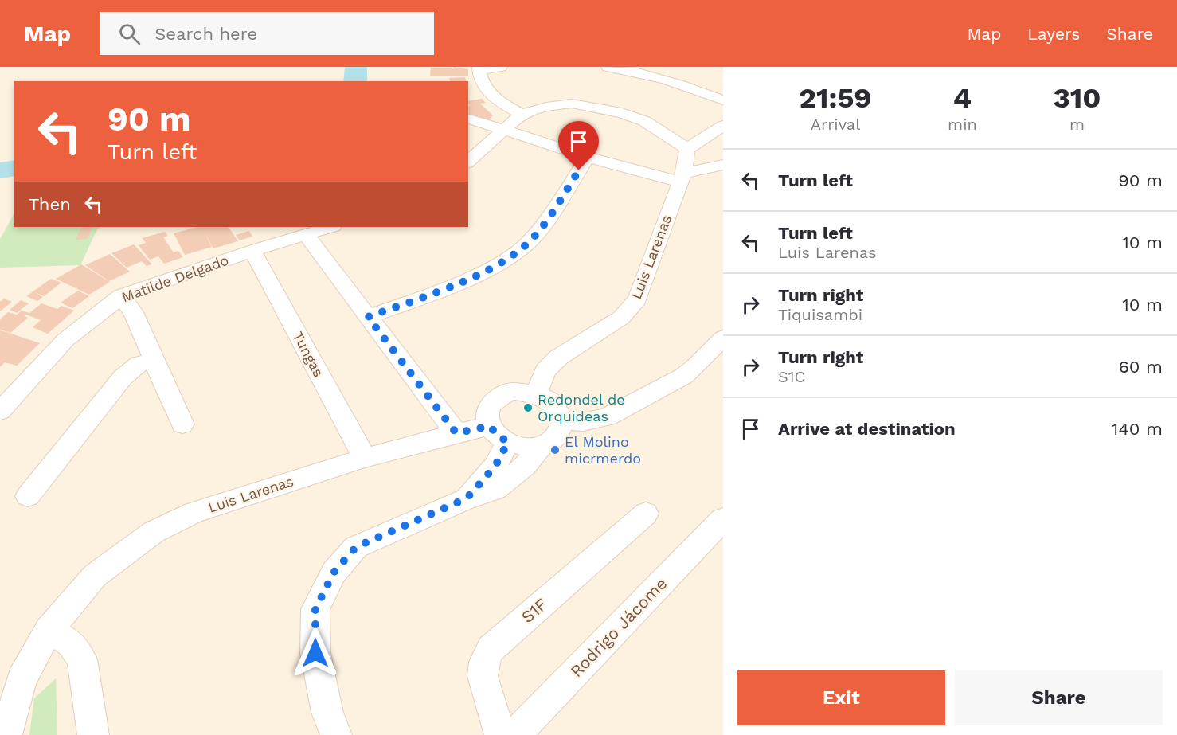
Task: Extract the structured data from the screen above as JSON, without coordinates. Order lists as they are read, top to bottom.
{
  "streets": {
    "street": [
      "Luis Larenas",
      "Matilde Delgado",
      "Tungas",
      "S1F",
      "Rodrigo Jácome"
    ]
  },
  "crossings": [
    ["Luis Larenas", "Tungas"],
    ["Matilde Delgado", "Tungas"]
  ],
  "places": ["Redondel de Orquideas", "El Molino micrmerdo"],
  "page": {
    "header": "Map",
    "search": "Search here",
    "nav": ["Map", "Layers", "Share"],
    "eta": [
      "21:59",
      "Arrival",
      "4",
      "min",
      "310",
      "m"
    ],
    "turn": ["90 m", "Turn left"],
    "list": [
      {
        "name": "Turn left",
        "value": "90 m"
      },
      {
        "name": "Turn left",
        "note": "Luis Larenas",
        "value": "10 m"
      },
      {
        "name": "Turn right",
        "note": "Tiquisambi",
        "value": "10 m"
      },
      {
        "name": "Turn right",
        "note": "S1C",
        "value": "60 m"
      },
      {
        "name": "Arrive at destination",
        "value": "140 m"
      }
    ],
    "then": "Then",
    "buttons": ["Exit", "Share"]
  }
}
